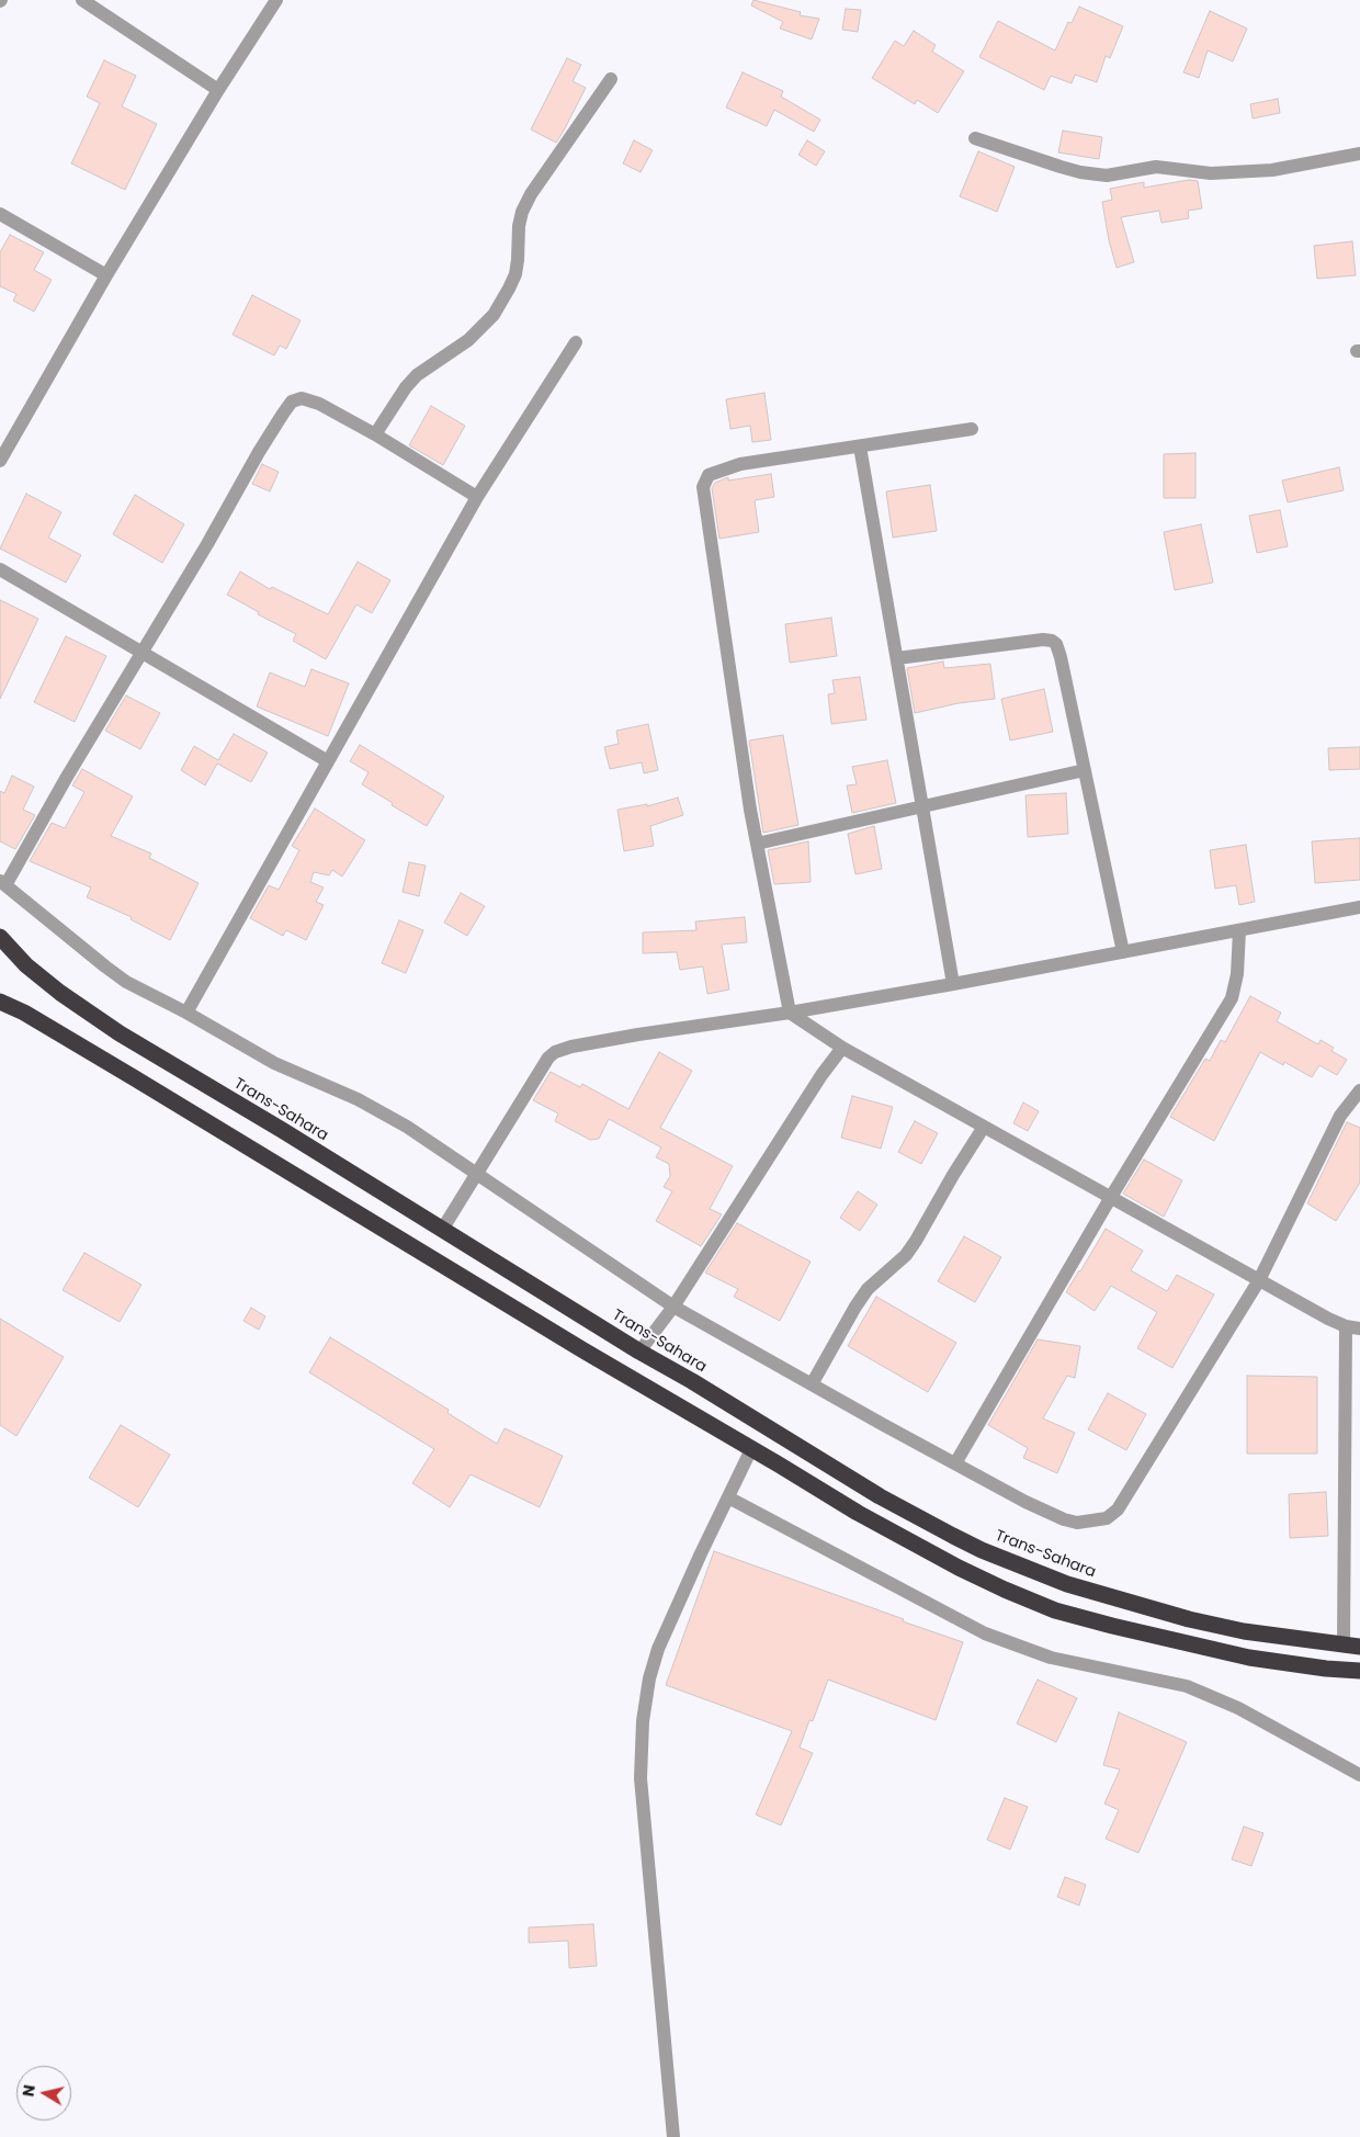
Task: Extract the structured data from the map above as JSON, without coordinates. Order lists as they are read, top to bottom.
{
  "streets": {
    "highway": ["Trans-Sahara"]
  },
  "north": "left"
}
